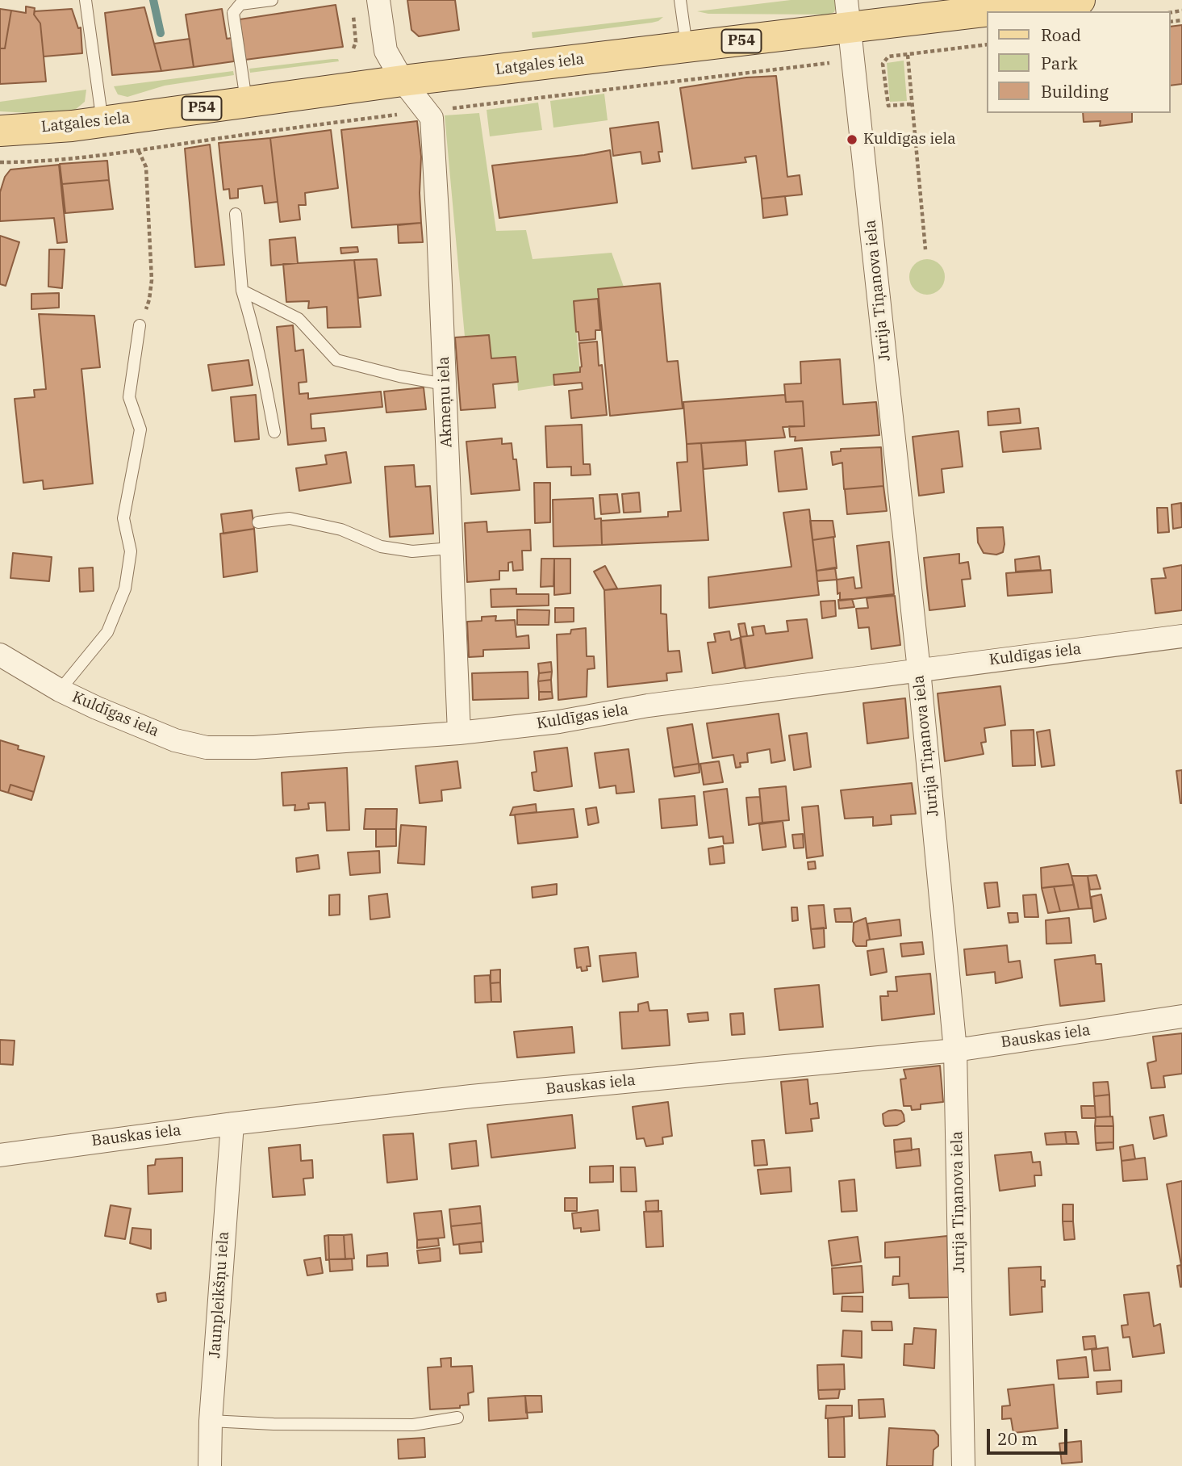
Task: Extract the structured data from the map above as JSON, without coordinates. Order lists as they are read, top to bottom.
{
  "streets": {
    "main road": ["P54", "Latgales iela"],
    "street": [
      "Jurija Tiņanova iela",
      "Akmeņu iela",
      "Kuldīgas iela",
      "Bauskas iela",
      "Jaunpleikšņu iela"
    ]
  },
  "crossings": [
    ["Latgales iela", "Jurija Tiņanova iela"],
    ["Latgales iela", "Akmeņu iela"],
    ["Jurija Tiņanova iela", "Kuldīgas iela"],
    ["Jurija Tiņanova iela", "Bauskas iela"],
    ["Akmeņu iela", "Kuldīgas iela"],
    ["Bauskas iela", "Jaunpleikšņu iela"]
  ],
  "places": ["Kuldīgas iela"],
  "legend": ["Road", "Park", "Building"],
  "scale_bar": "20 m"
}
